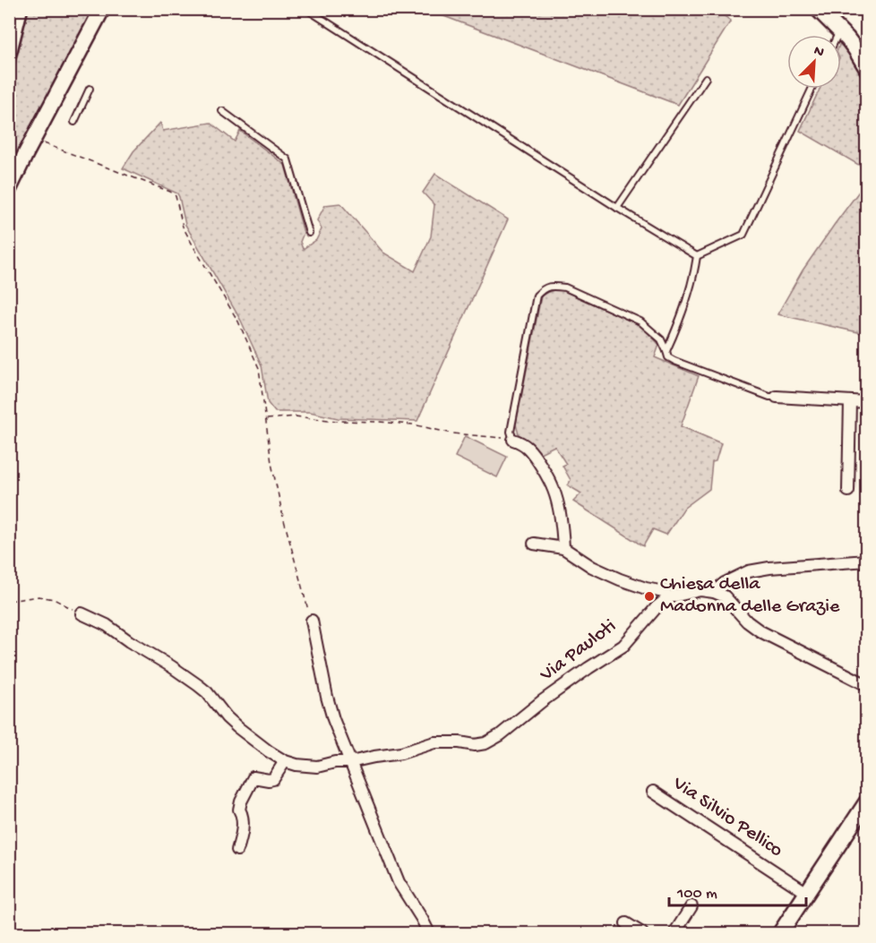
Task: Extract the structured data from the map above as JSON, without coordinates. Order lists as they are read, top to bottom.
{
  "streets": {
    "street": ["Via Pauloti", "Via Silvio Pellico"]
  },
  "places": ["Chiesa della Madonna delle Grazie"],
  "scale_bar": "100 m",
  "north": "top right"
}
